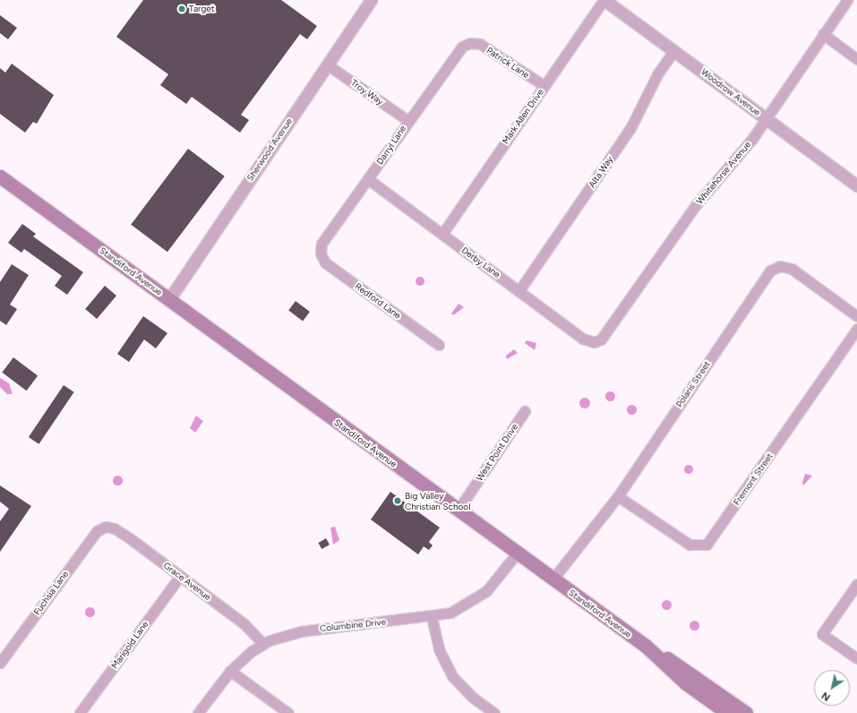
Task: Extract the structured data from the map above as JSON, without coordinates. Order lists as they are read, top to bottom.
{
  "streets": {
    "main road": ["Standiford Avenue"],
    "street": [
      "Patrick Lane",
      "Troy Way",
      "Woodrow Avenue",
      "Mark Allen Drive",
      "Darryl Lane",
      "Sherwood Avenue",
      "Alta Way",
      "Whitehorse Avenue",
      "Derby Lane",
      "Redford Lane",
      "Polaris Street",
      "West Point Drive",
      "Fremont Street",
      "Grace Avenue",
      "Fuchsia Lane",
      "Columbine Drive",
      "Marigold Lane"
    ]
  },
  "crossings": [
    ["Patrick Lane", "Mark Allen Drive"],
    ["Patrick Lane", "Darryl Lane"],
    ["Troy Way", "Darryl Lane"],
    ["Troy Way", "Sherwood Avenue"],
    ["Woodrow Avenue", "Mark Allen Drive"],
    ["Woodrow Avenue", "Alta Way"],
    ["Woodrow Avenue", "Whitehorse Avenue"],
    ["Mark Allen Drive", "Derby Lane"],
    ["Darryl Lane", "Derby Lane"],
    ["Darryl Lane", "Redford Lane"],
    ["Sherwood Avenue", "Standiford Avenue"],
    ["Alta Way", "Derby Lane"],
    ["Whitehorse Avenue", "Derby Lane"],
    ["Standiford Avenue", "Polaris Street"],
    ["Standiford Avenue", "West Point Drive"],
    ["Standiford Avenue", "Columbine Drive"],
    ["Polaris Street", "Fremont Street"],
    ["Grace Avenue", "Fuchsia Lane"],
    ["Grace Avenue", "Columbine Drive"],
    ["Grace Avenue", "Marigold Lane"]
  ],
  "places": ["Target", "Big Valley Christian School"],
  "north": "bottom left"
}
